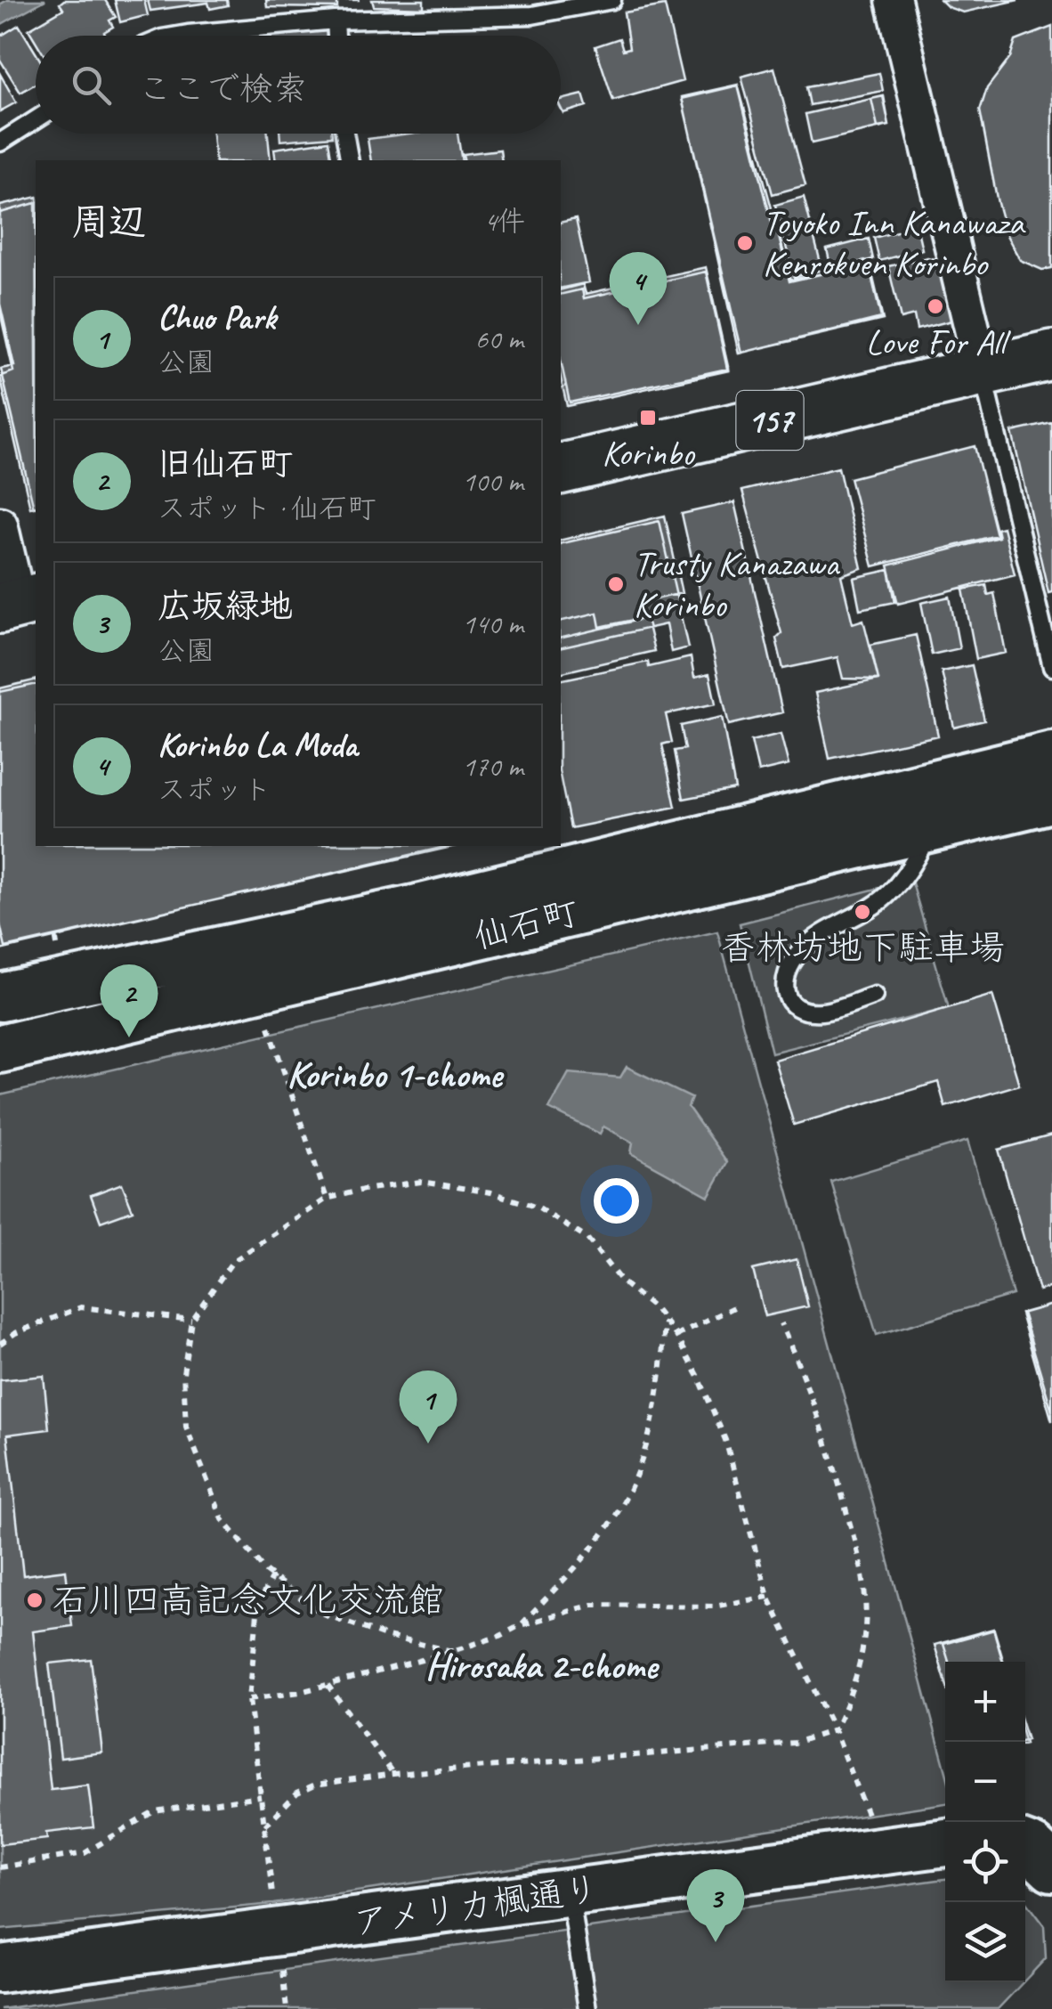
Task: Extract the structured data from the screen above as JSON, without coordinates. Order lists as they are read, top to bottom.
{
  "streets": {
    "highway": ["157"],
    "street": ["仙石町", "アメリカ楓通り"]
  },
  "districts": ["Korinbo 1-chome", "Hirosaka 2-chome"],
  "places": {
    "other": [
      "Toyoko Inn Kanawaza Kenrokuen Korinbo",
      "Love For All",
      "Trusty Kanazawa Korinbo",
      "香林坊地下駐車場",
      "石川四高記念文化交流館"
    ],
    "transit": ["Korinbo"]
  },
  "page": {
    "search": "ここで検索",
    "heading": ["周辺", "4件"],
    "pins": [
      "4",
      "2",
      "1",
      "3"
    ],
    "list": [
      {
        "mark": "1",
        "name": "Chuo Park",
        "note": "公園",
        "value": "60 m"
      },
      {
        "mark": "2",
        "name": "旧仙石町",
        "note": "スポット · 仙石町",
        "value": "100 m"
      },
      {
        "mark": "3",
        "name": "広坂緑地",
        "note": "公園",
        "value": "140 m"
      },
      {
        "mark": "4",
        "name": "Korinbo La Moda",
        "note": "スポット",
        "value": "170 m"
      }
    ],
    "map_buttons": ["+", "−"]
  }
}
